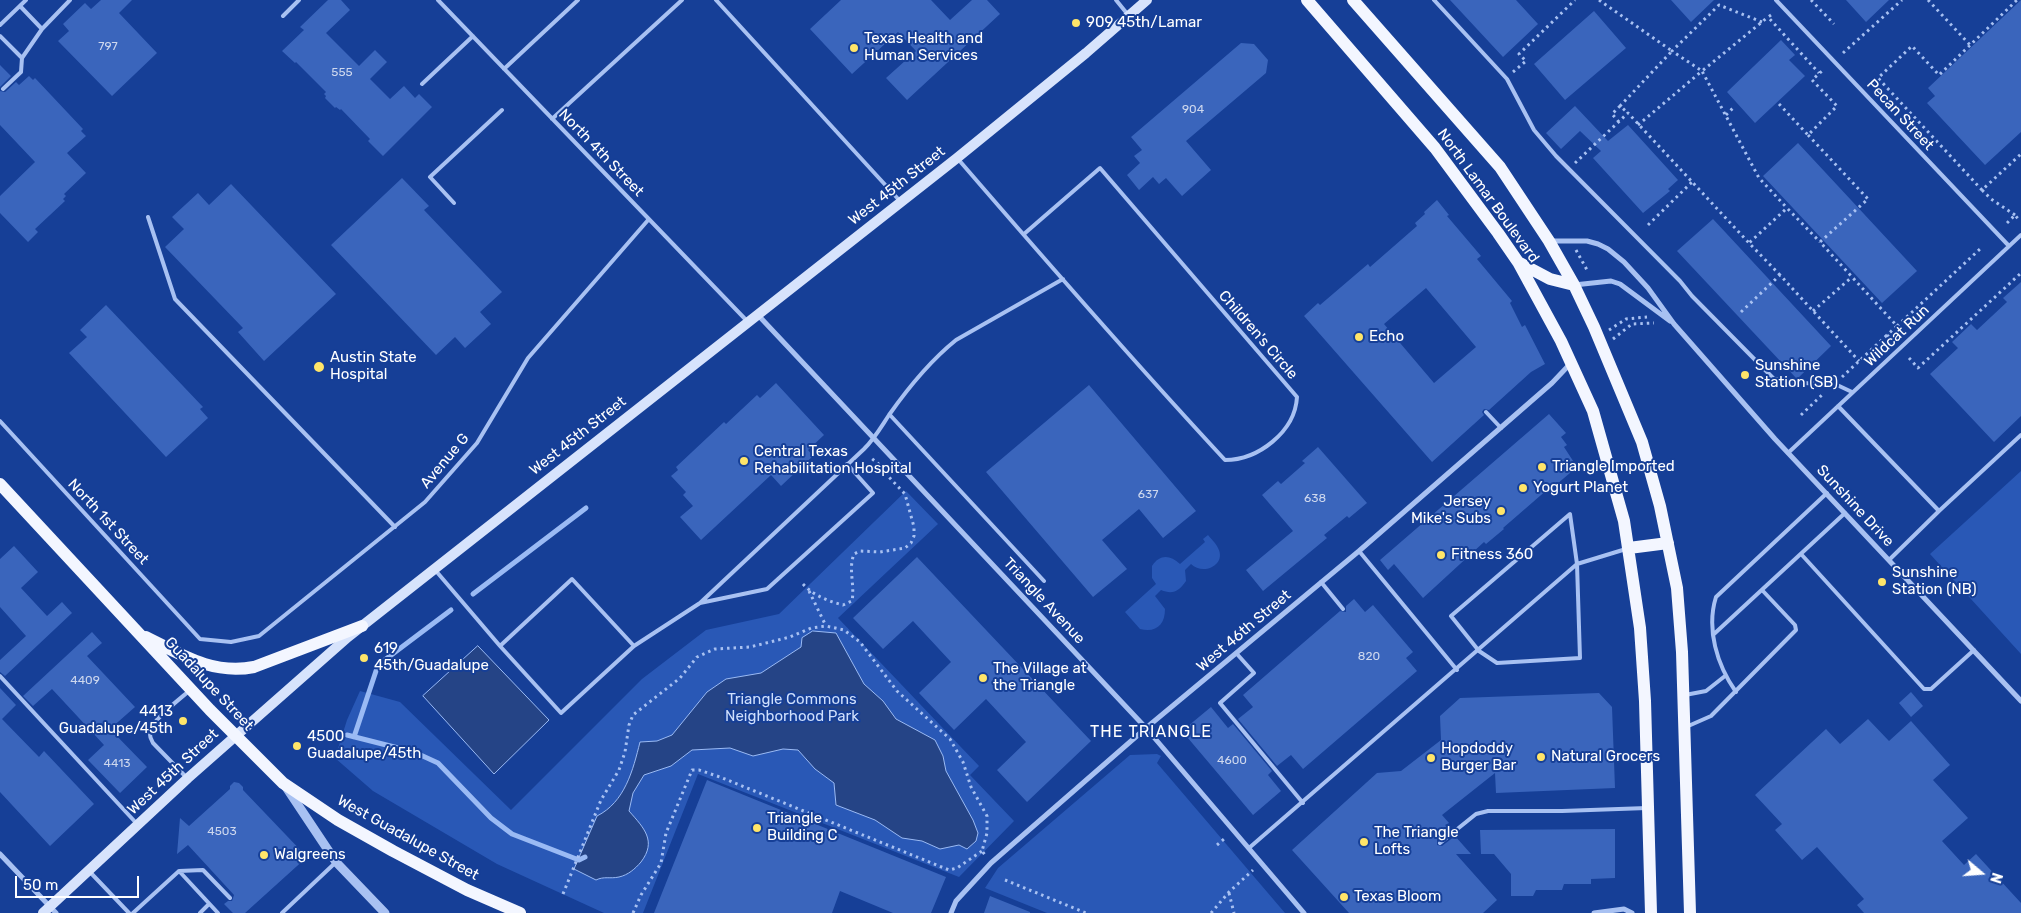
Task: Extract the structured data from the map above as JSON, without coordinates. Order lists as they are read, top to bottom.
{
  "streets": {
    "main road": [
      "West 45th Street",
      "North Lamar Boulevard",
      "Guadalupe Street",
      "West Guadalupe Street"
    ],
    "street": ["Sunshine Drive", "Triangle Avenue", "West 46th Street"],
    "lane": [
      "Pecan Street",
      "North 4th Street",
      "Children's Circle",
      "Wildcat Run",
      "Avenue G",
      "North 1st Street"
    ]
  },
  "crossings": [
    ["Pecan Street", "Wildcat Run"],
    ["North 4th Street", "West 45th Street"],
    ["North 4th Street", "Avenue G"],
    ["West 45th Street", "Children's Circle"],
    ["West 45th Street", "Triangle Avenue"],
    ["West 45th Street", "Guadalupe Street"],
    ["North Lamar Boulevard", "Sunshine Drive"],
    ["North Lamar Boulevard", "West 46th Street"],
    ["Wildcat Run", "Sunshine Drive"],
    ["Avenue G", "North 1st Street"],
    ["Triangle Avenue", "West 46th Street"],
    ["Guadalupe Street", "West Guadalupe Street"]
  ],
  "districts": ["THE TRIANGLE"],
  "parks": ["Triangle Commons Neighborhood Park"],
  "places": [
    "909 45th/Lamar",
    "Texas Health and Human Services",
    "Echo",
    "Austin State Hospital",
    "Sunshine Station (SB)",
    "Central Texas Rehabilitation Hospital",
    "Triangle Imported",
    "Yogurt Planet",
    "Jersey Mike's Subs",
    "Fitness 360",
    "Sunshine Station (NB)",
    "619 45th/Guadalupe",
    "The Village at the Triangle",
    "4413 Guadalupe/45th",
    "4500 Guadalupe/45th",
    "Natural Grocers",
    "Hopdoddy Burger Bar",
    "Triangle Building C",
    "The Triangle Lofts",
    "Walgreens",
    "Texas Bloom"
  ],
  "house_numbers": [
    "797",
    "555",
    "904",
    "637",
    "638",
    "820",
    "4409",
    "4600",
    "4413",
    "4503"
  ],
  "scale_bar": "50 m",
  "north": "right"
}
